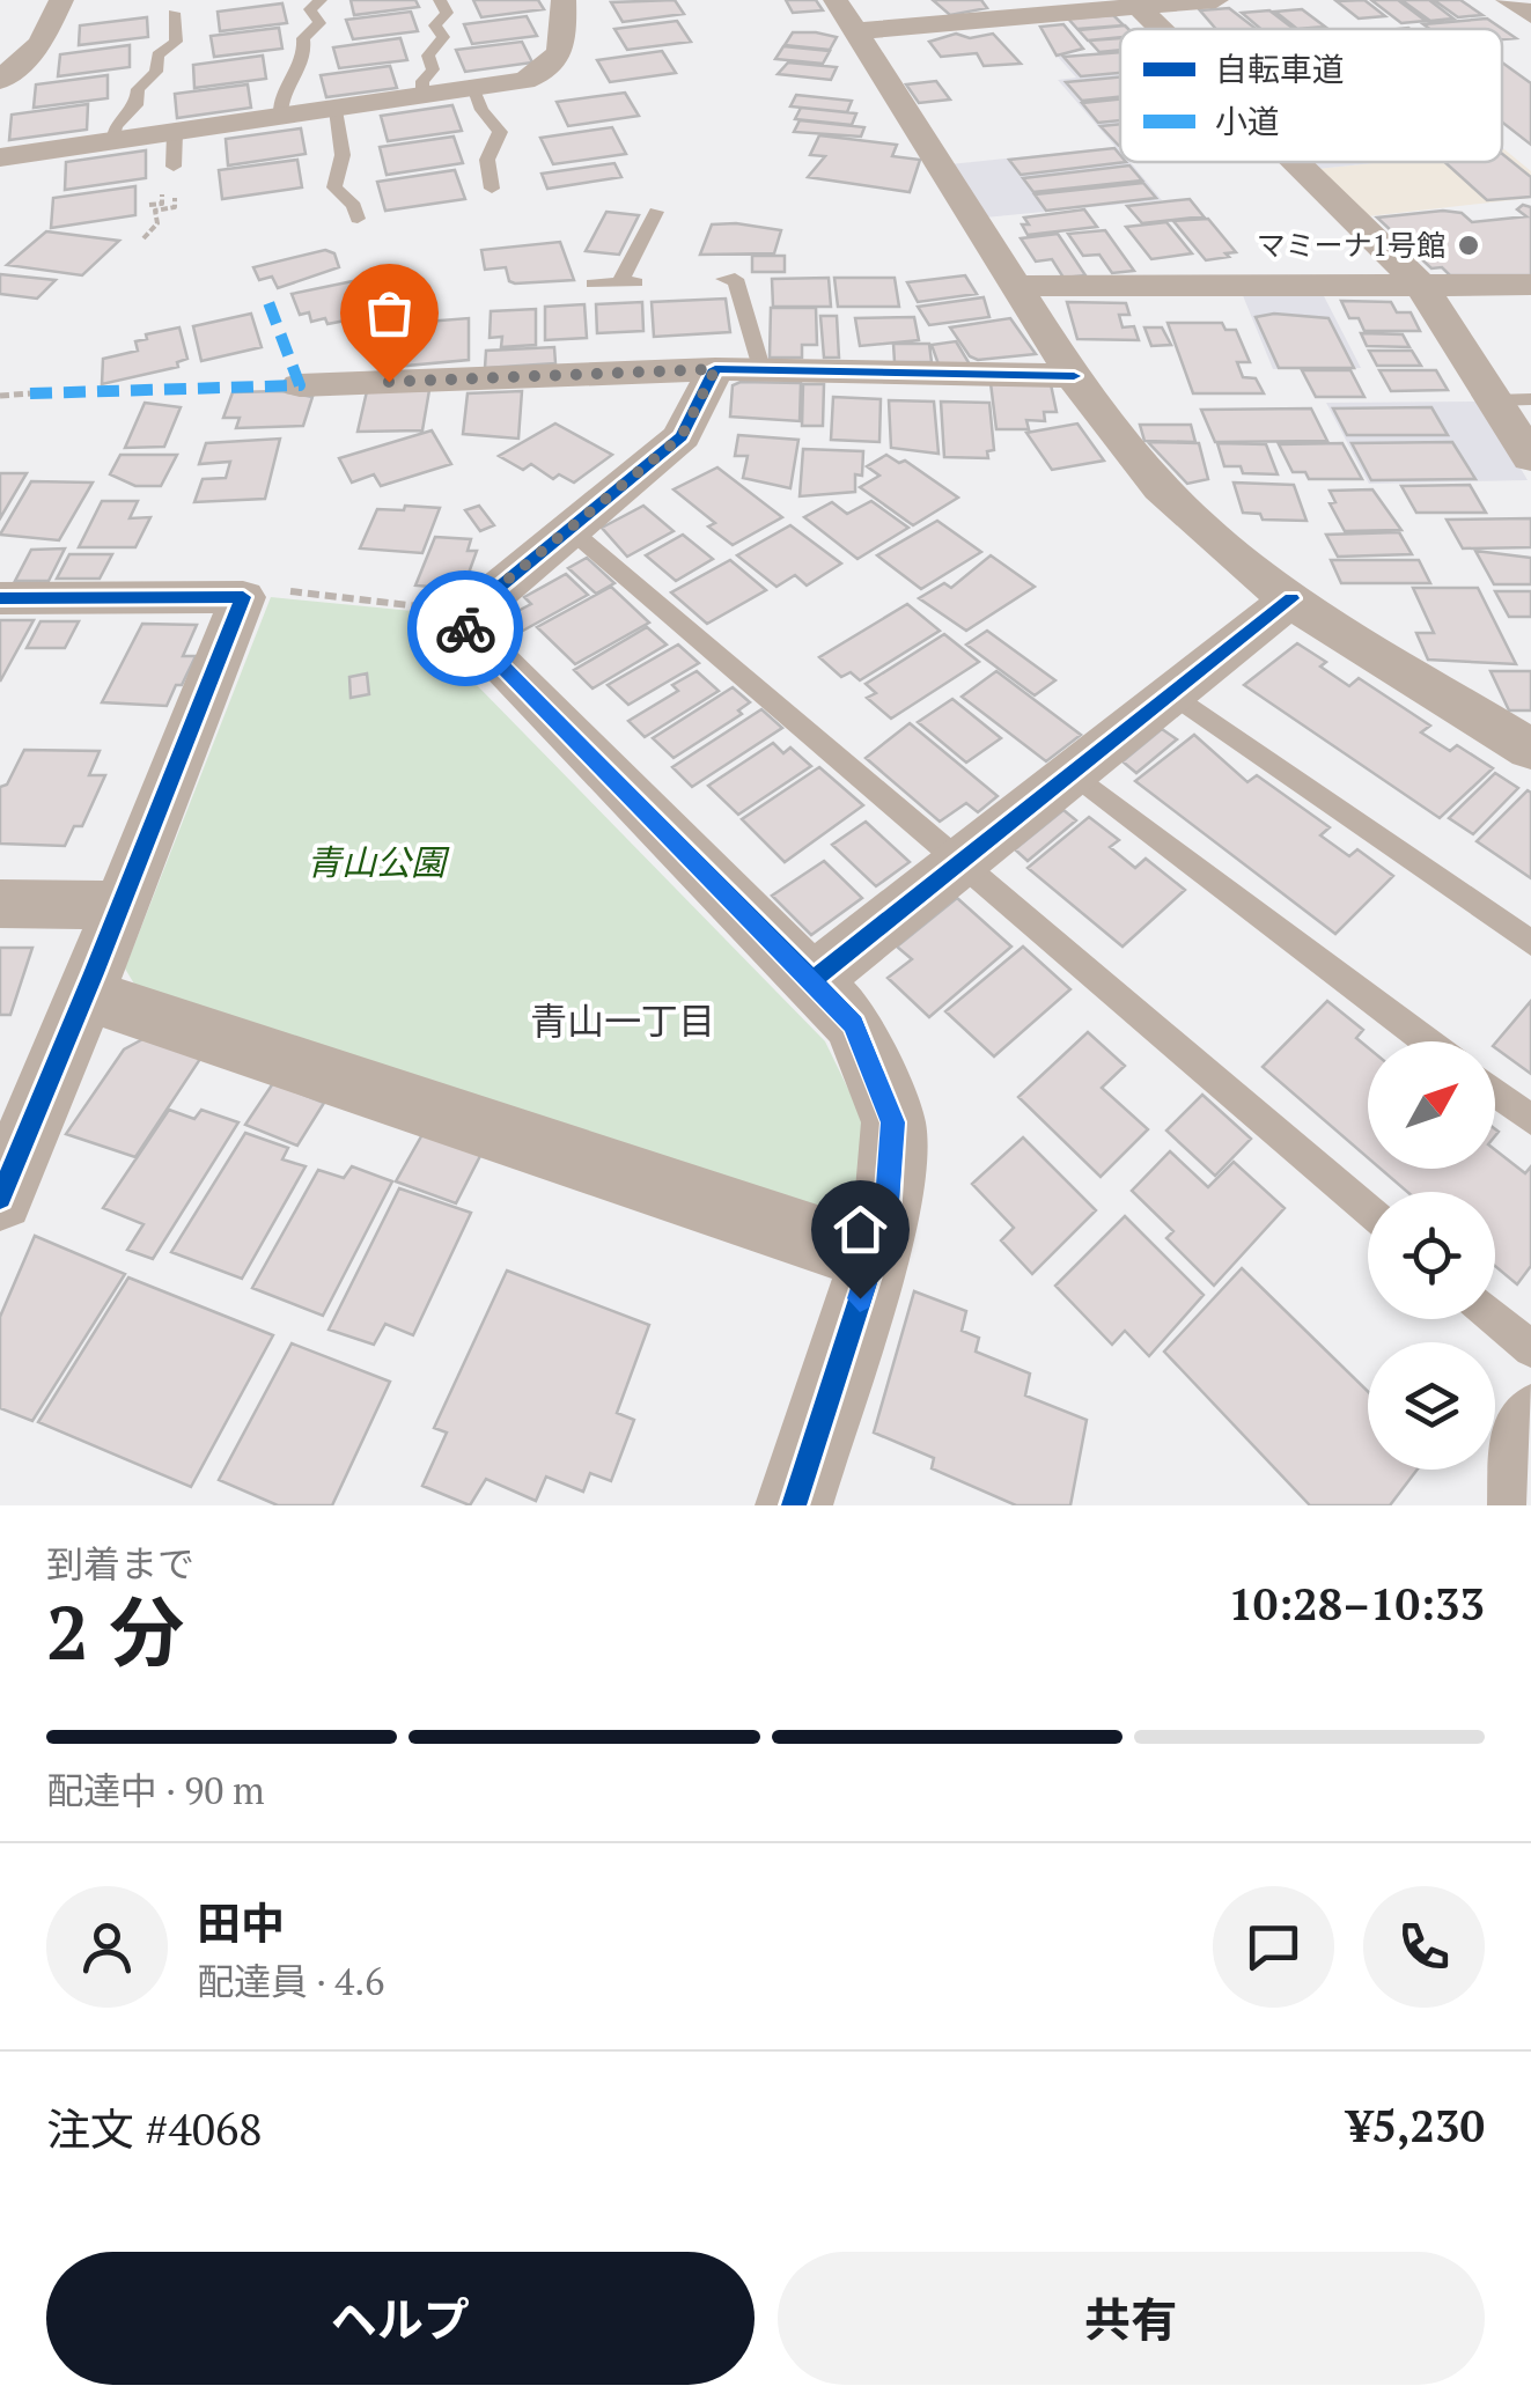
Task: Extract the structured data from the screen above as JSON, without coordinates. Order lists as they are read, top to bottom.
{
  "districts": ["青山一丁目"],
  "parks": ["青山公園"],
  "places": ["マミーナ1号館"],
  "legend": ["自転車道", "小道"],
  "north": "top right",
  "page": {
    "heading": ["2 分", "到着まで", "10:28–10:33"],
    "panel": [
      "田中",
      "配達員 · 4.6",
      "注文 #4068",
      "¥5,230"
    ],
    "bar": "配達中 · 90 m",
    "buttons": ["ヘルプ", "共有"]
  }
}
